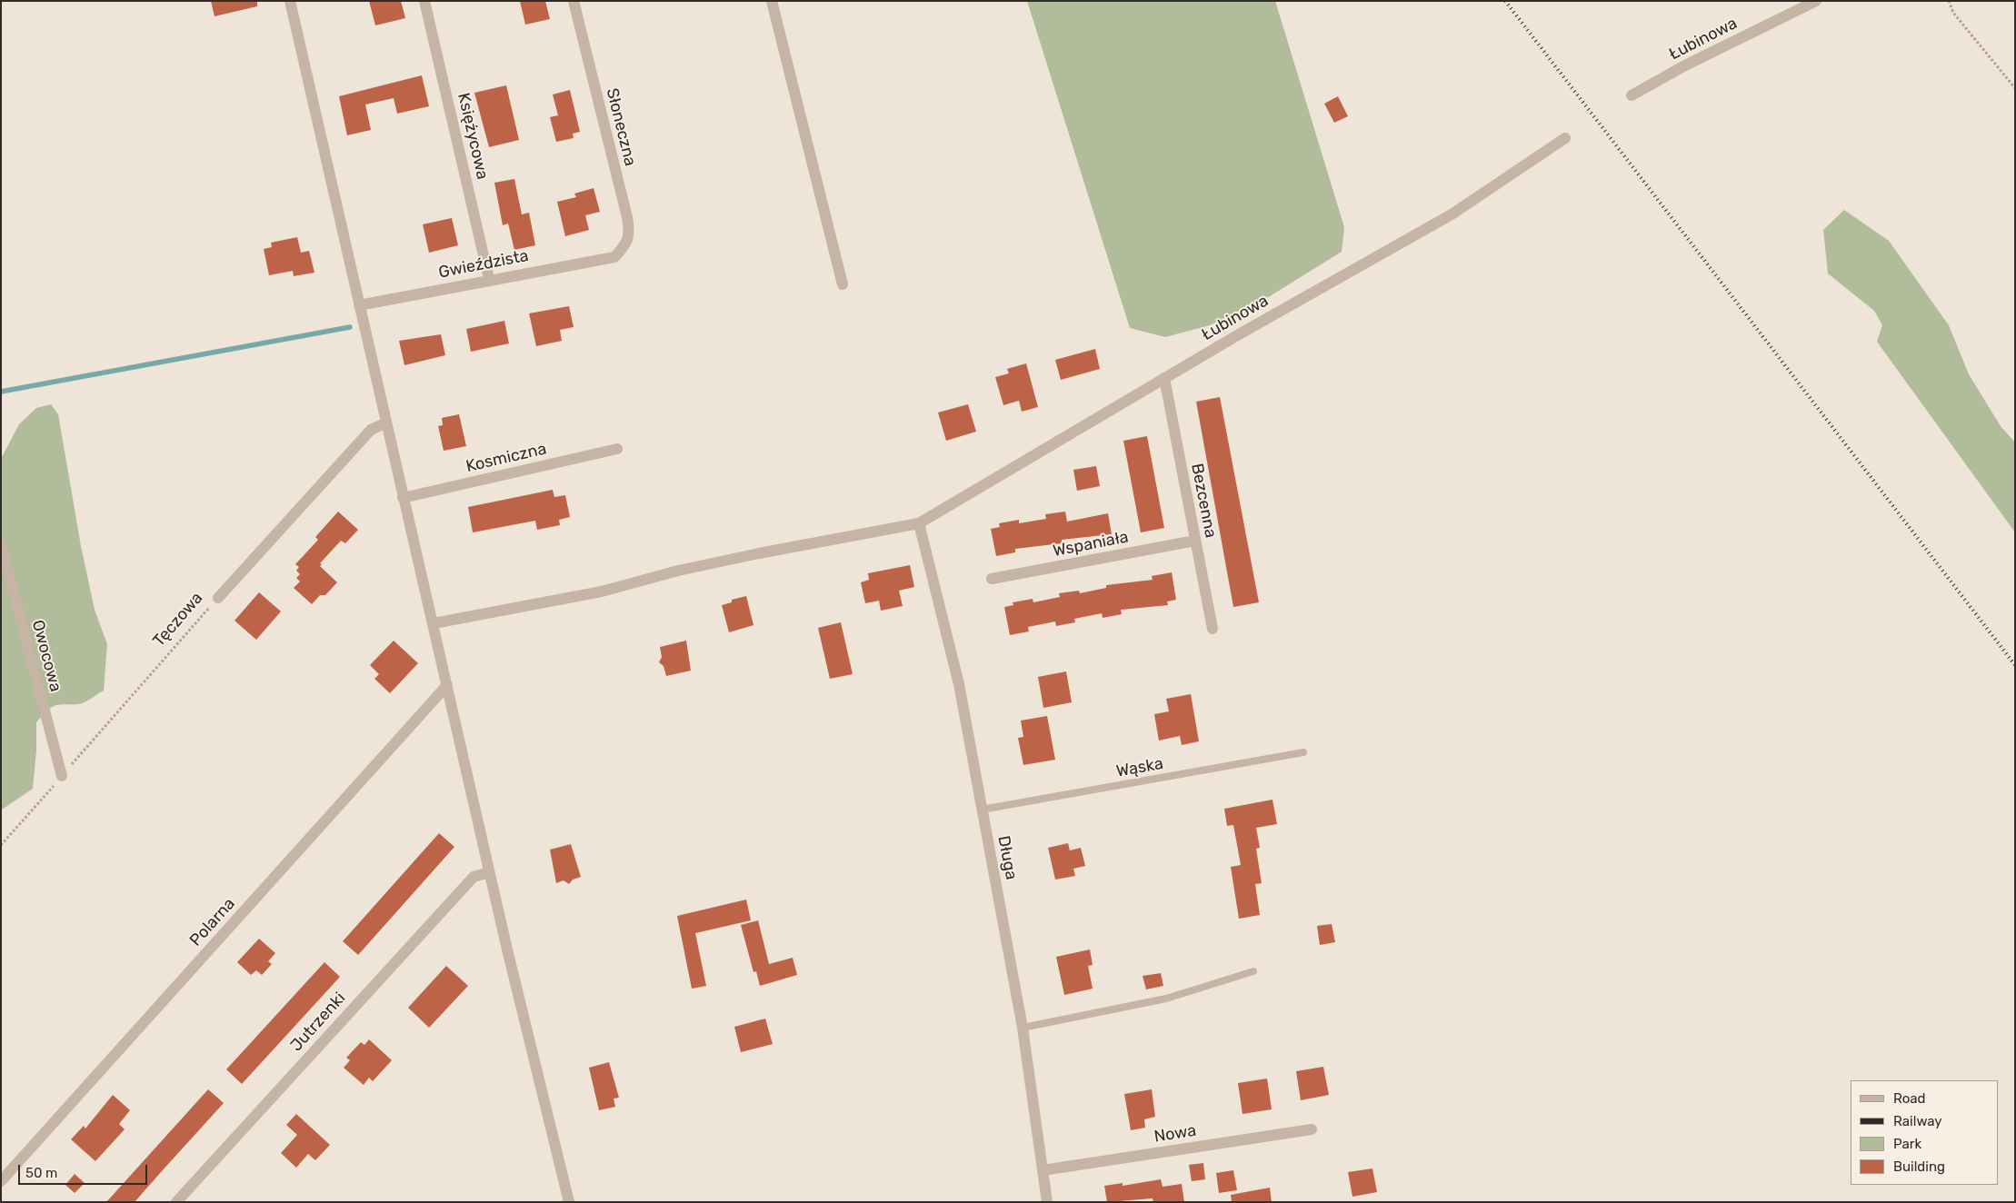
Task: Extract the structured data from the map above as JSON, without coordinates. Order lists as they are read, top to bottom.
{
  "streets": {
    "street": [
      "Łubinowa",
      "Słoneczna",
      "Księżycowa",
      "Gwieździsta",
      "Kosmiczna",
      "Bezcenna",
      "Wspaniała",
      "Tęczowa",
      "Owocowa",
      "Długa",
      "Polarna",
      "Jutrzenki",
      "Nowa"
    ],
    "lane": ["Wąska"]
  },
  "crossings": [
    ["Łubinowa", "Bezcenna"],
    ["Łubinowa", "Długa"],
    ["Słoneczna", "Gwieździsta"],
    ["Księżycowa", "Gwieździsta"],
    ["Bezcenna", "Wspaniała"],
    ["Tęczowa", "Owocowa"],
    ["Wąska", "Długa"],
    ["Długa", "Nowa"]
  ],
  "legend": [
    "Road",
    "Railway",
    "Park",
    "Building"
  ],
  "scale_bar": "50 m"
}
